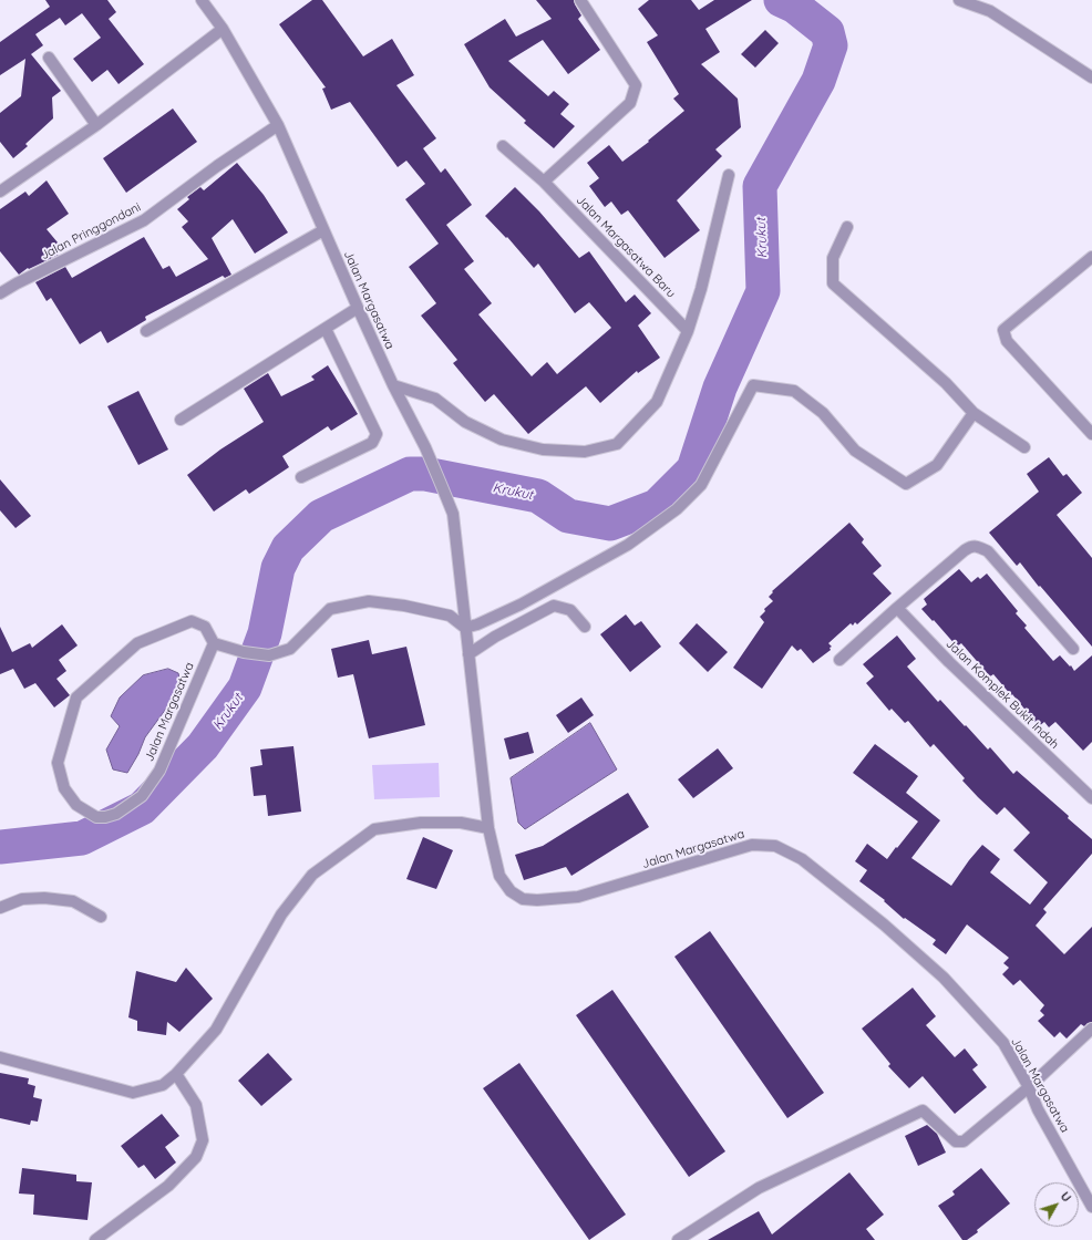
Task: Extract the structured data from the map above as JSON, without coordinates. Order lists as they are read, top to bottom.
{
  "streets": {
    "street": [
      "Jalan Pringgondani",
      "Jalan Margasatwa Baru",
      "Jalan Margasatwa",
      "Jalan Komplek Bukit Indah"
    ]
  },
  "crossings": [
    ["Jalan Pringgondani", "Jalan Margasatwa"]
  ],
  "water": ["Krukut"],
  "north": "top right"
}
